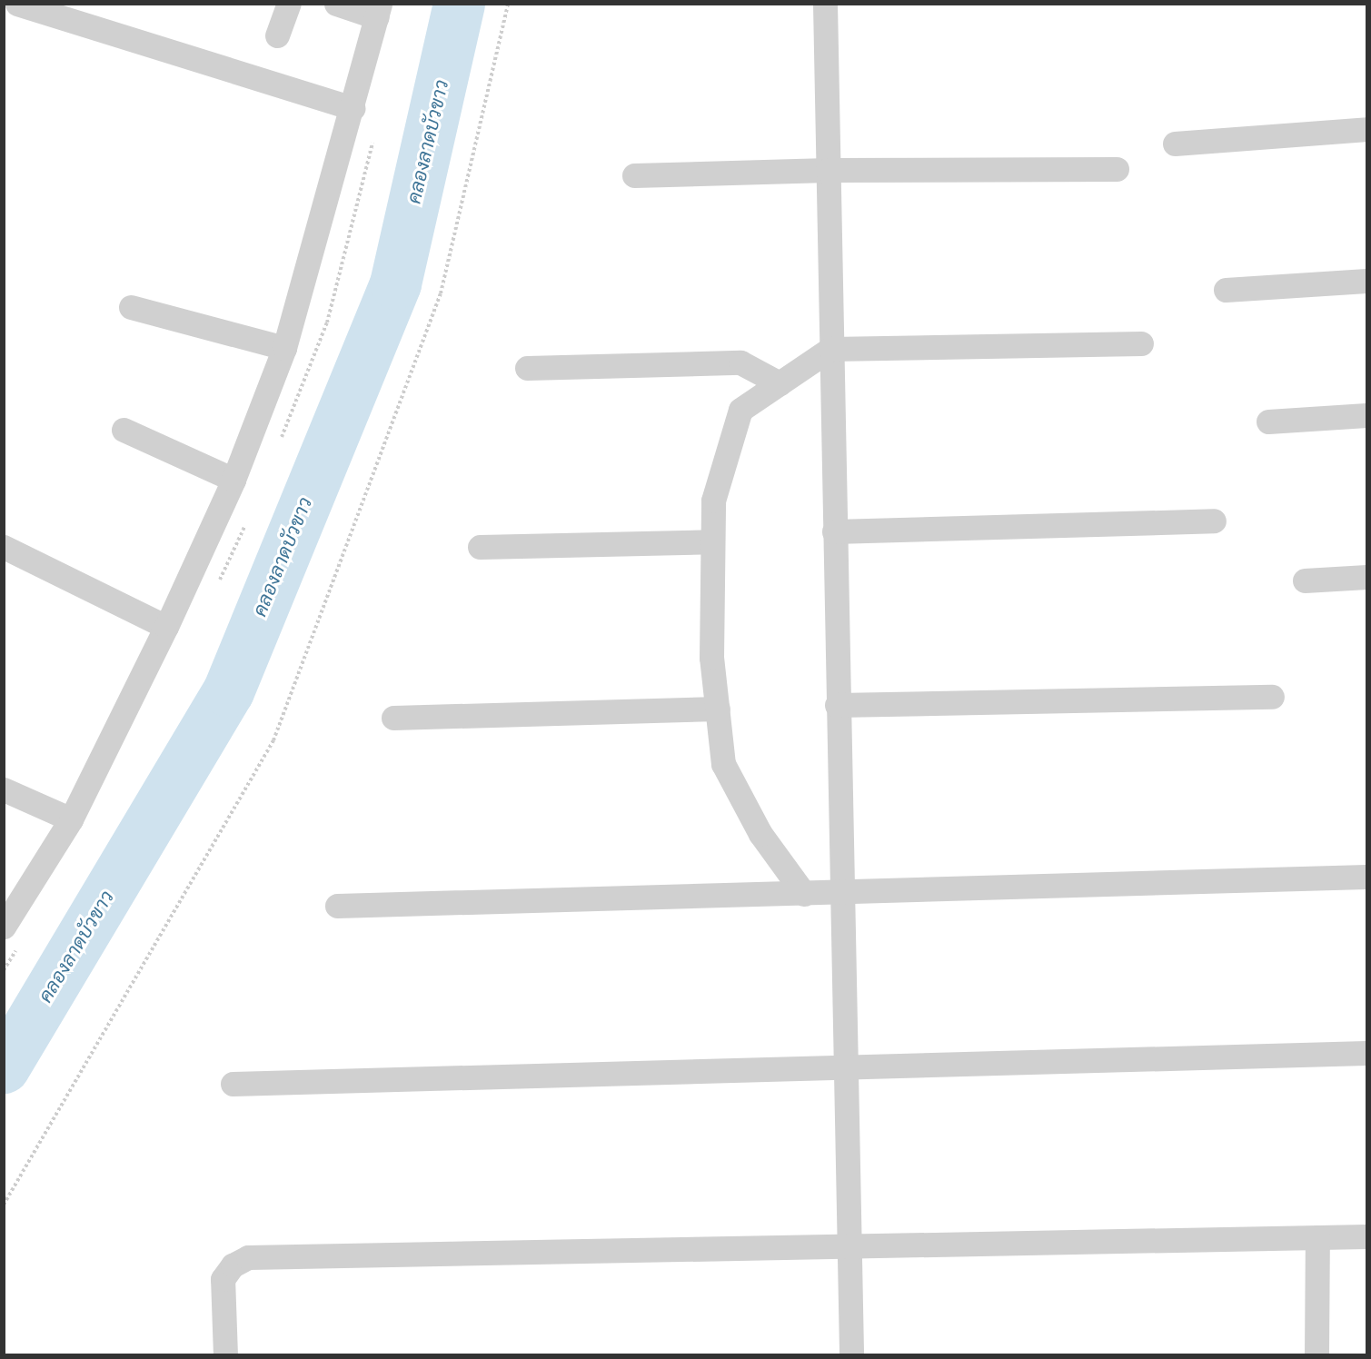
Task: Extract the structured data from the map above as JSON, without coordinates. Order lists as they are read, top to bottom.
{
  "water": ["คลองลาดบัวขาว"]
}
